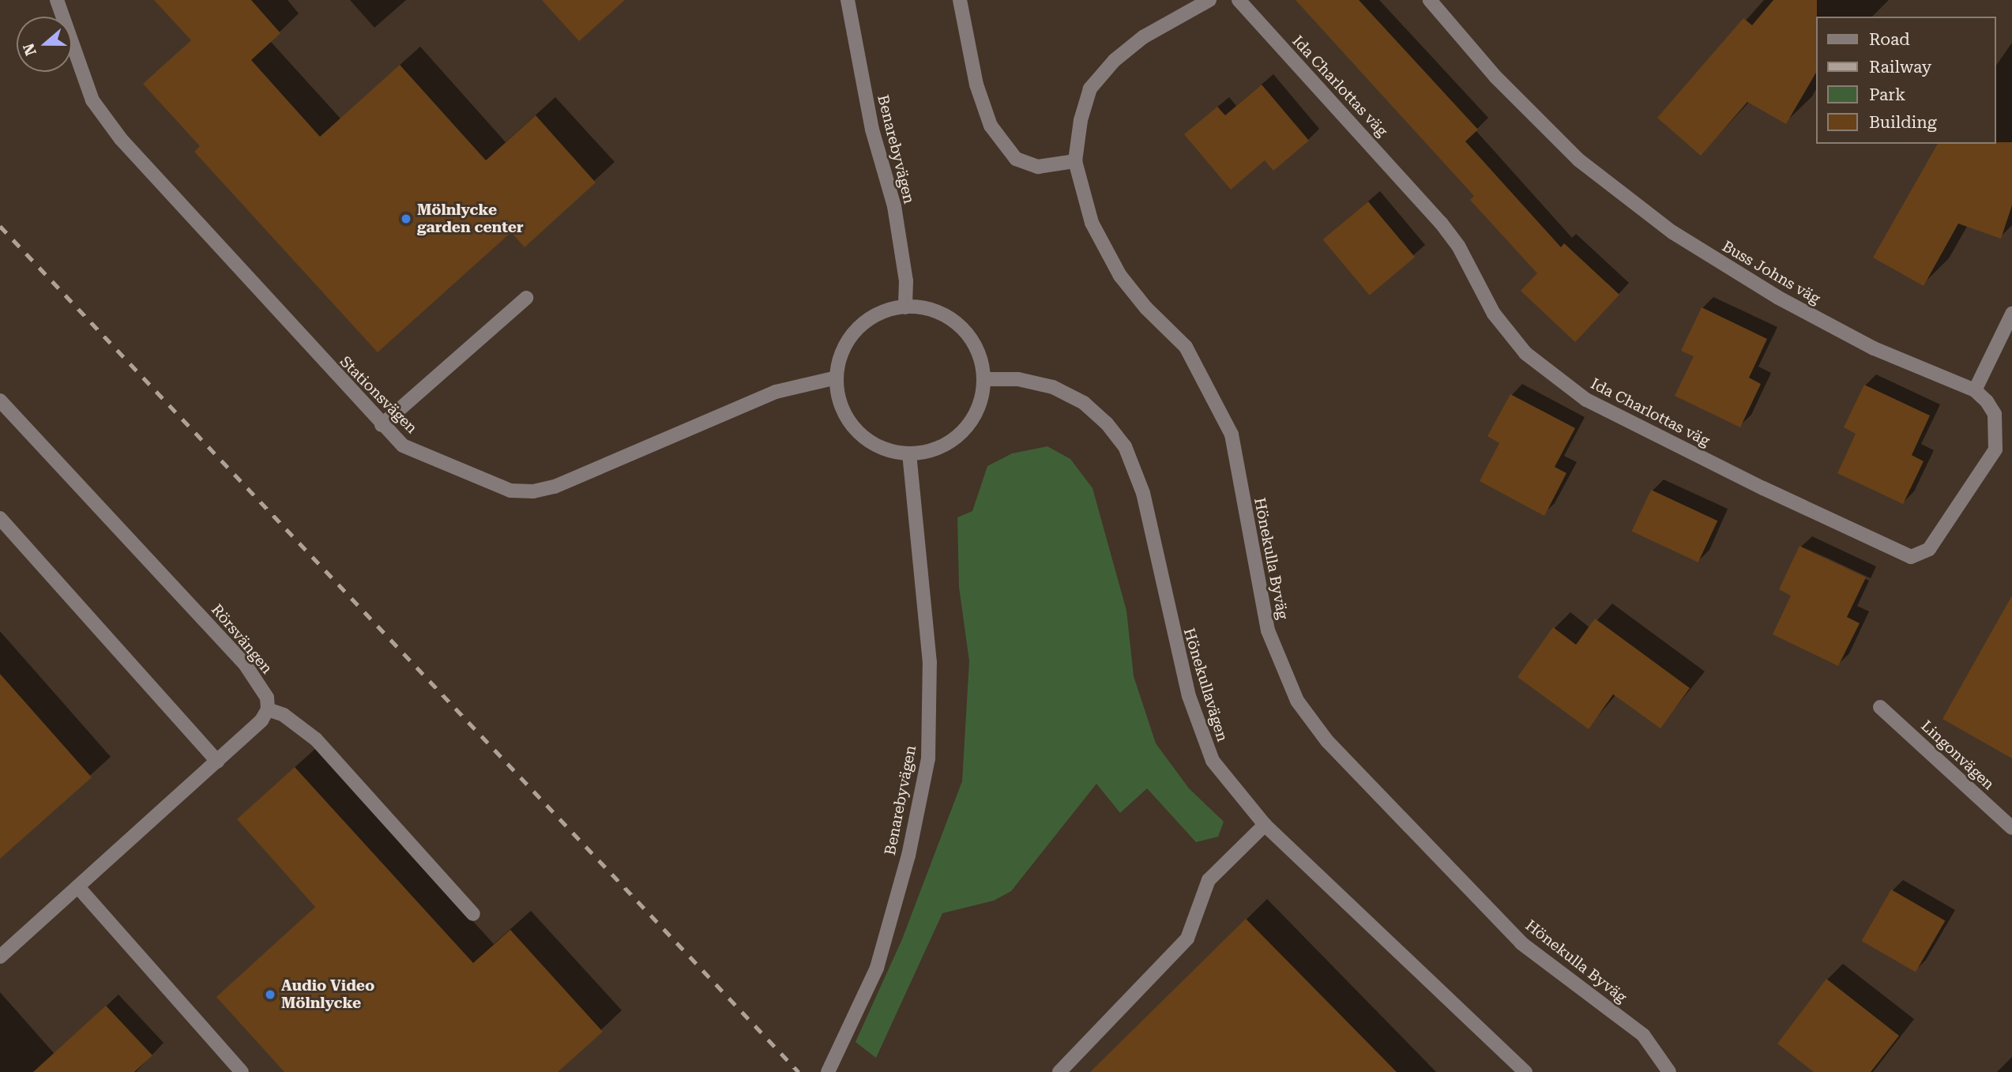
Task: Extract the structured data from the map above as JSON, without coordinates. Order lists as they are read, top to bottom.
{
  "streets": {
    "street": [
      "Ida Charlottas väg",
      "Benarebyvägen",
      "Buss Johns väg",
      "Stationsvägen",
      "Hönekulla Byväg",
      "Rörsvängen",
      "Hönekullavägen",
      "Lingonvägen"
    ]
  },
  "crossings": [
    ["Ida Charlottas väg", "Buss Johns väg"],
    ["Benarebyvägen", "Stationsvägen"],
    ["Benarebyvägen", "Hönekullavägen"],
    ["Stationsvägen", "Hönekullavägen"]
  ],
  "places": ["Mölnlycke garden center", "Audio Video Mölnlycke"],
  "legend": [
    "Road",
    "Railway",
    "Park",
    "Building"
  ],
  "north": "left"
}
